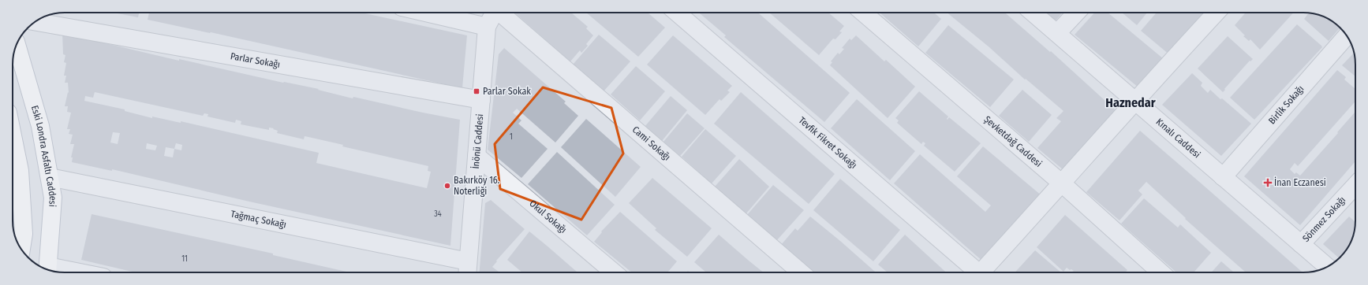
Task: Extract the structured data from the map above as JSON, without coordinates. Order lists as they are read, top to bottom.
{
  "streets": {
    "main road": ["Eski Londra Asfaltı Caddesi"],
    "street": [
      "Parlar Sokağı",
      "Birlik Sokağı",
      "Kınalı Caddesi",
      "İnönü Caddesi",
      "Şevketdağ Caddesi",
      "Tevfik Fikret Sokağı",
      "Cami Sokağı",
      "Okul Sokağı",
      "Tağmaç Sokağı",
      "Sönmez Sokağı"
    ]
  },
  "crossings": [
    ["Parlar Sokağı", "İnönü Caddesi"],
    ["Birlik Sokağı", "Kınalı Caddesi"],
    ["Kınalı Caddesi", "Sönmez Sokağı"],
    ["İnönü Caddesi", "Okul Sokağı"],
    ["İnönü Caddesi", "Tağmaç Sokağı"],
    ["Eski Londra Asfaltı Caddesi", "Tağmaç Sokağı"]
  ],
  "districts": ["Haznedar"],
  "places": {
    "transit": ["Parlar Sokak"],
    "health": ["İnan Eczanesi"],
    "other": ["Bakırköy 16. Noterliği"]
  },
  "house_numbers": ["1", "34", "11"]
}
